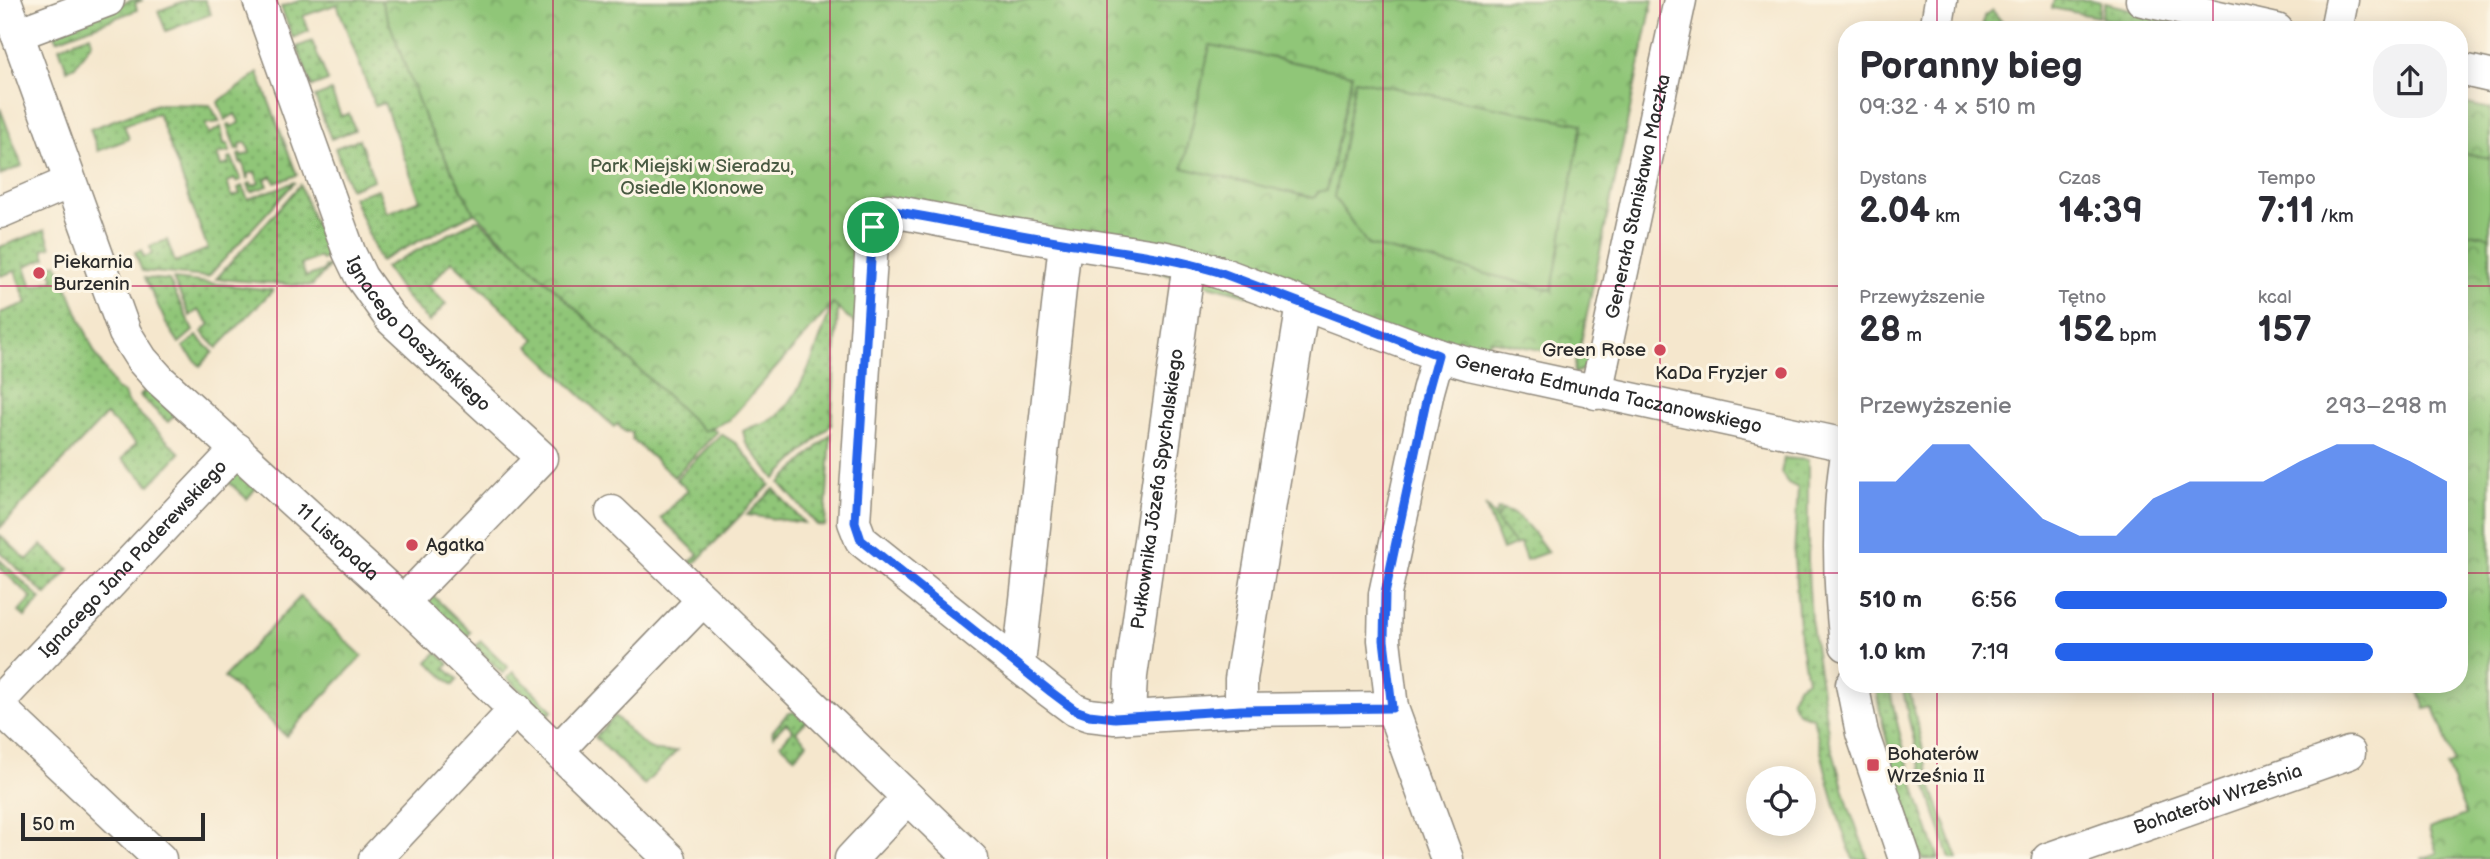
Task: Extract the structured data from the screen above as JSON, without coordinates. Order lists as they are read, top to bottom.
{
  "streets": {
    "street": [
      "Generała Stanisława Maczka",
      "Ignacego Daszyńskiego",
      "Generała Edmunda Taczanowskiego",
      "Pułkownika Józefa Spychalskiego",
      "11 Listopada",
      "Ignacego Jana Paderewskiego",
      "Bohaterów Września"
    ]
  },
  "crossings": [
    ["Generała Stanisława Maczka", "Generała Edmunda Taczanowskiego"],
    ["Ignacego Daszyńskiego", "11 Listopada"],
    ["Generała Edmunda Taczanowskiego", "Pułkownika Józefa Spychalskiego"],
    ["11 Listopada", "Ignacego Jana Paderewskiego"]
  ],
  "parks": ["Park Miejski w Sieradzu, Osiedle Klonowe"],
  "places": {
    "other": [
      "Piekarnia Burzenin",
      "Green Rose",
      "KaDa Fryzjer",
      "Agatka"
    ],
    "transit": ["Bohaterów Września II"]
  },
  "scale_bar": "50 m",
  "page": {
    "heading": ["Poranny bieg", "09:32 · 4 × 510 m"],
    "stats": [
      ["Dystans", "2.04 km"],
      ["Czas", "14:39"],
      ["Tempo", "7:11 /km"],
      ["Przewyższenie", "28 m"],
      ["Tętno", "152 bpm"],
      ["kcal", "157"]
    ],
    "chart": ["Przewyższenie", "293–298 m"],
    "list": [
      {
        "name": "510 m",
        "note": "6:56"
      },
      {
        "name": "1.0 km",
        "note": "7:19"
      }
    ],
    "scale": "50 m"
  }
}
